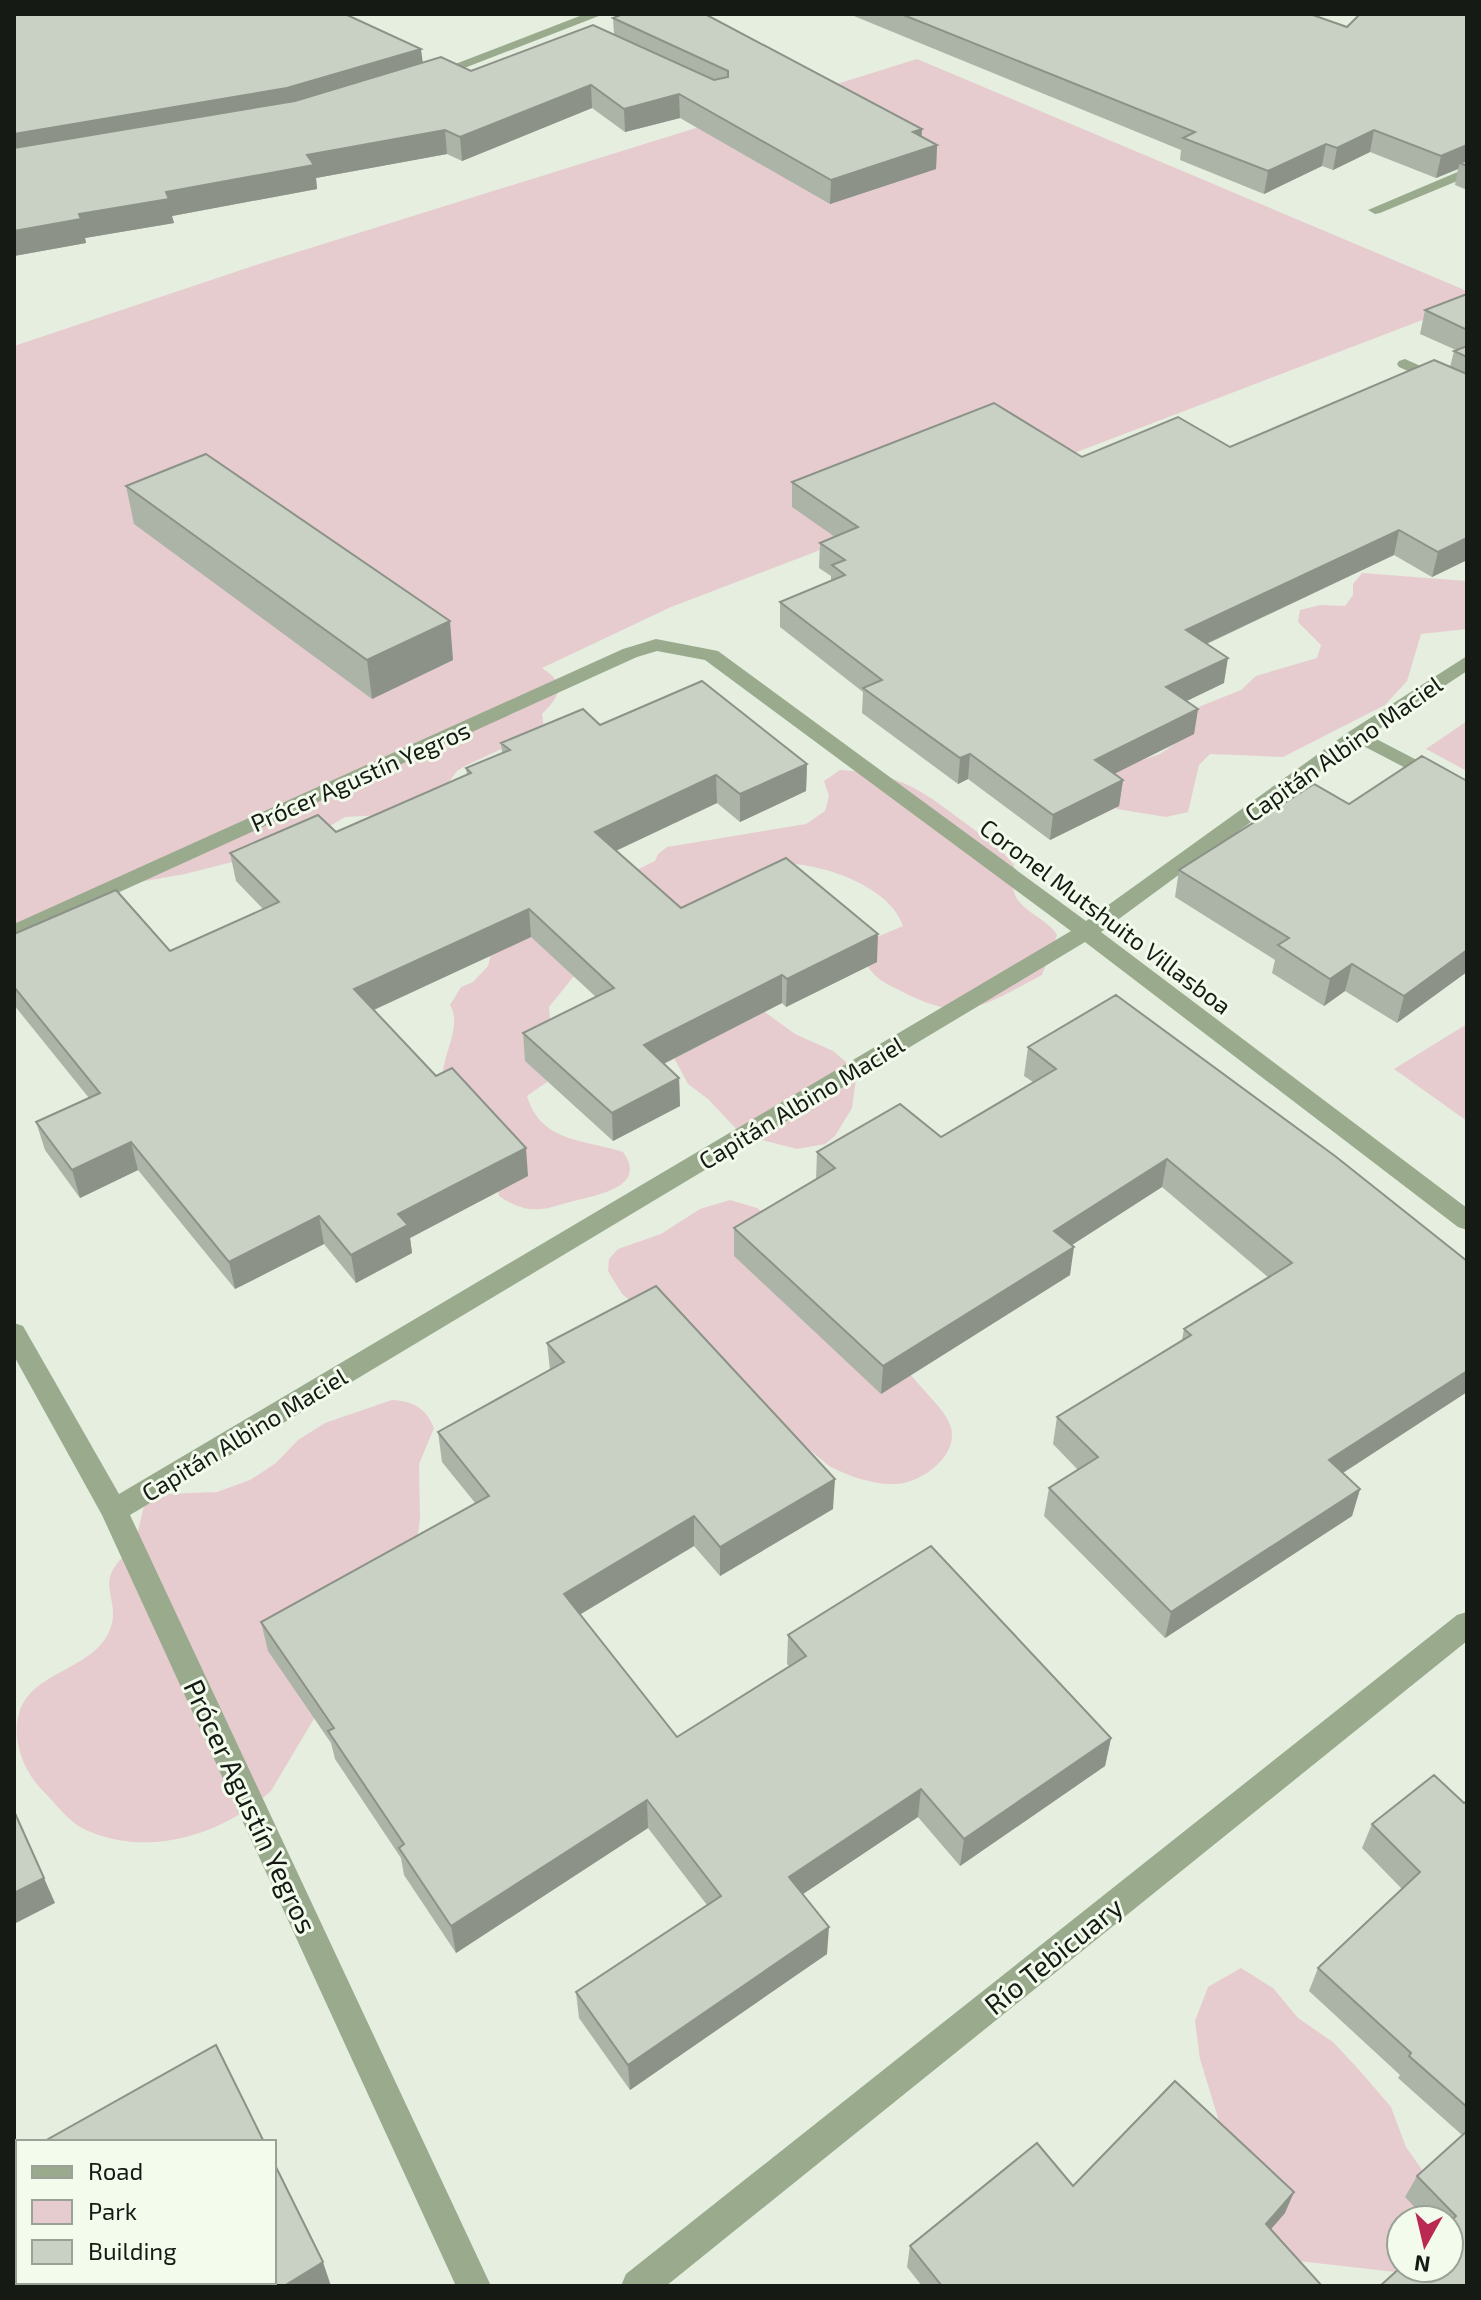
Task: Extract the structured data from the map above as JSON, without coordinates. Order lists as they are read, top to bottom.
{
  "streets": {
    "street": [
      "Capitán Albino Maciel",
      "Prócer Agustín Yegros",
      "Coronel Mutshuito Villasboa",
      "Río Tebicuary"
    ]
  },
  "crossings": [
    ["Capitán Albino Maciel", "Prócer Agustín Yegros"],
    ["Capitán Albino Maciel", "Coronel Mutshuito Villasboa"],
    ["Prócer Agustín Yegros", "Coronel Mutshuito Villasboa"]
  ],
  "legend": ["Road", "Park", "Building"],
  "north": "bottom"
}
